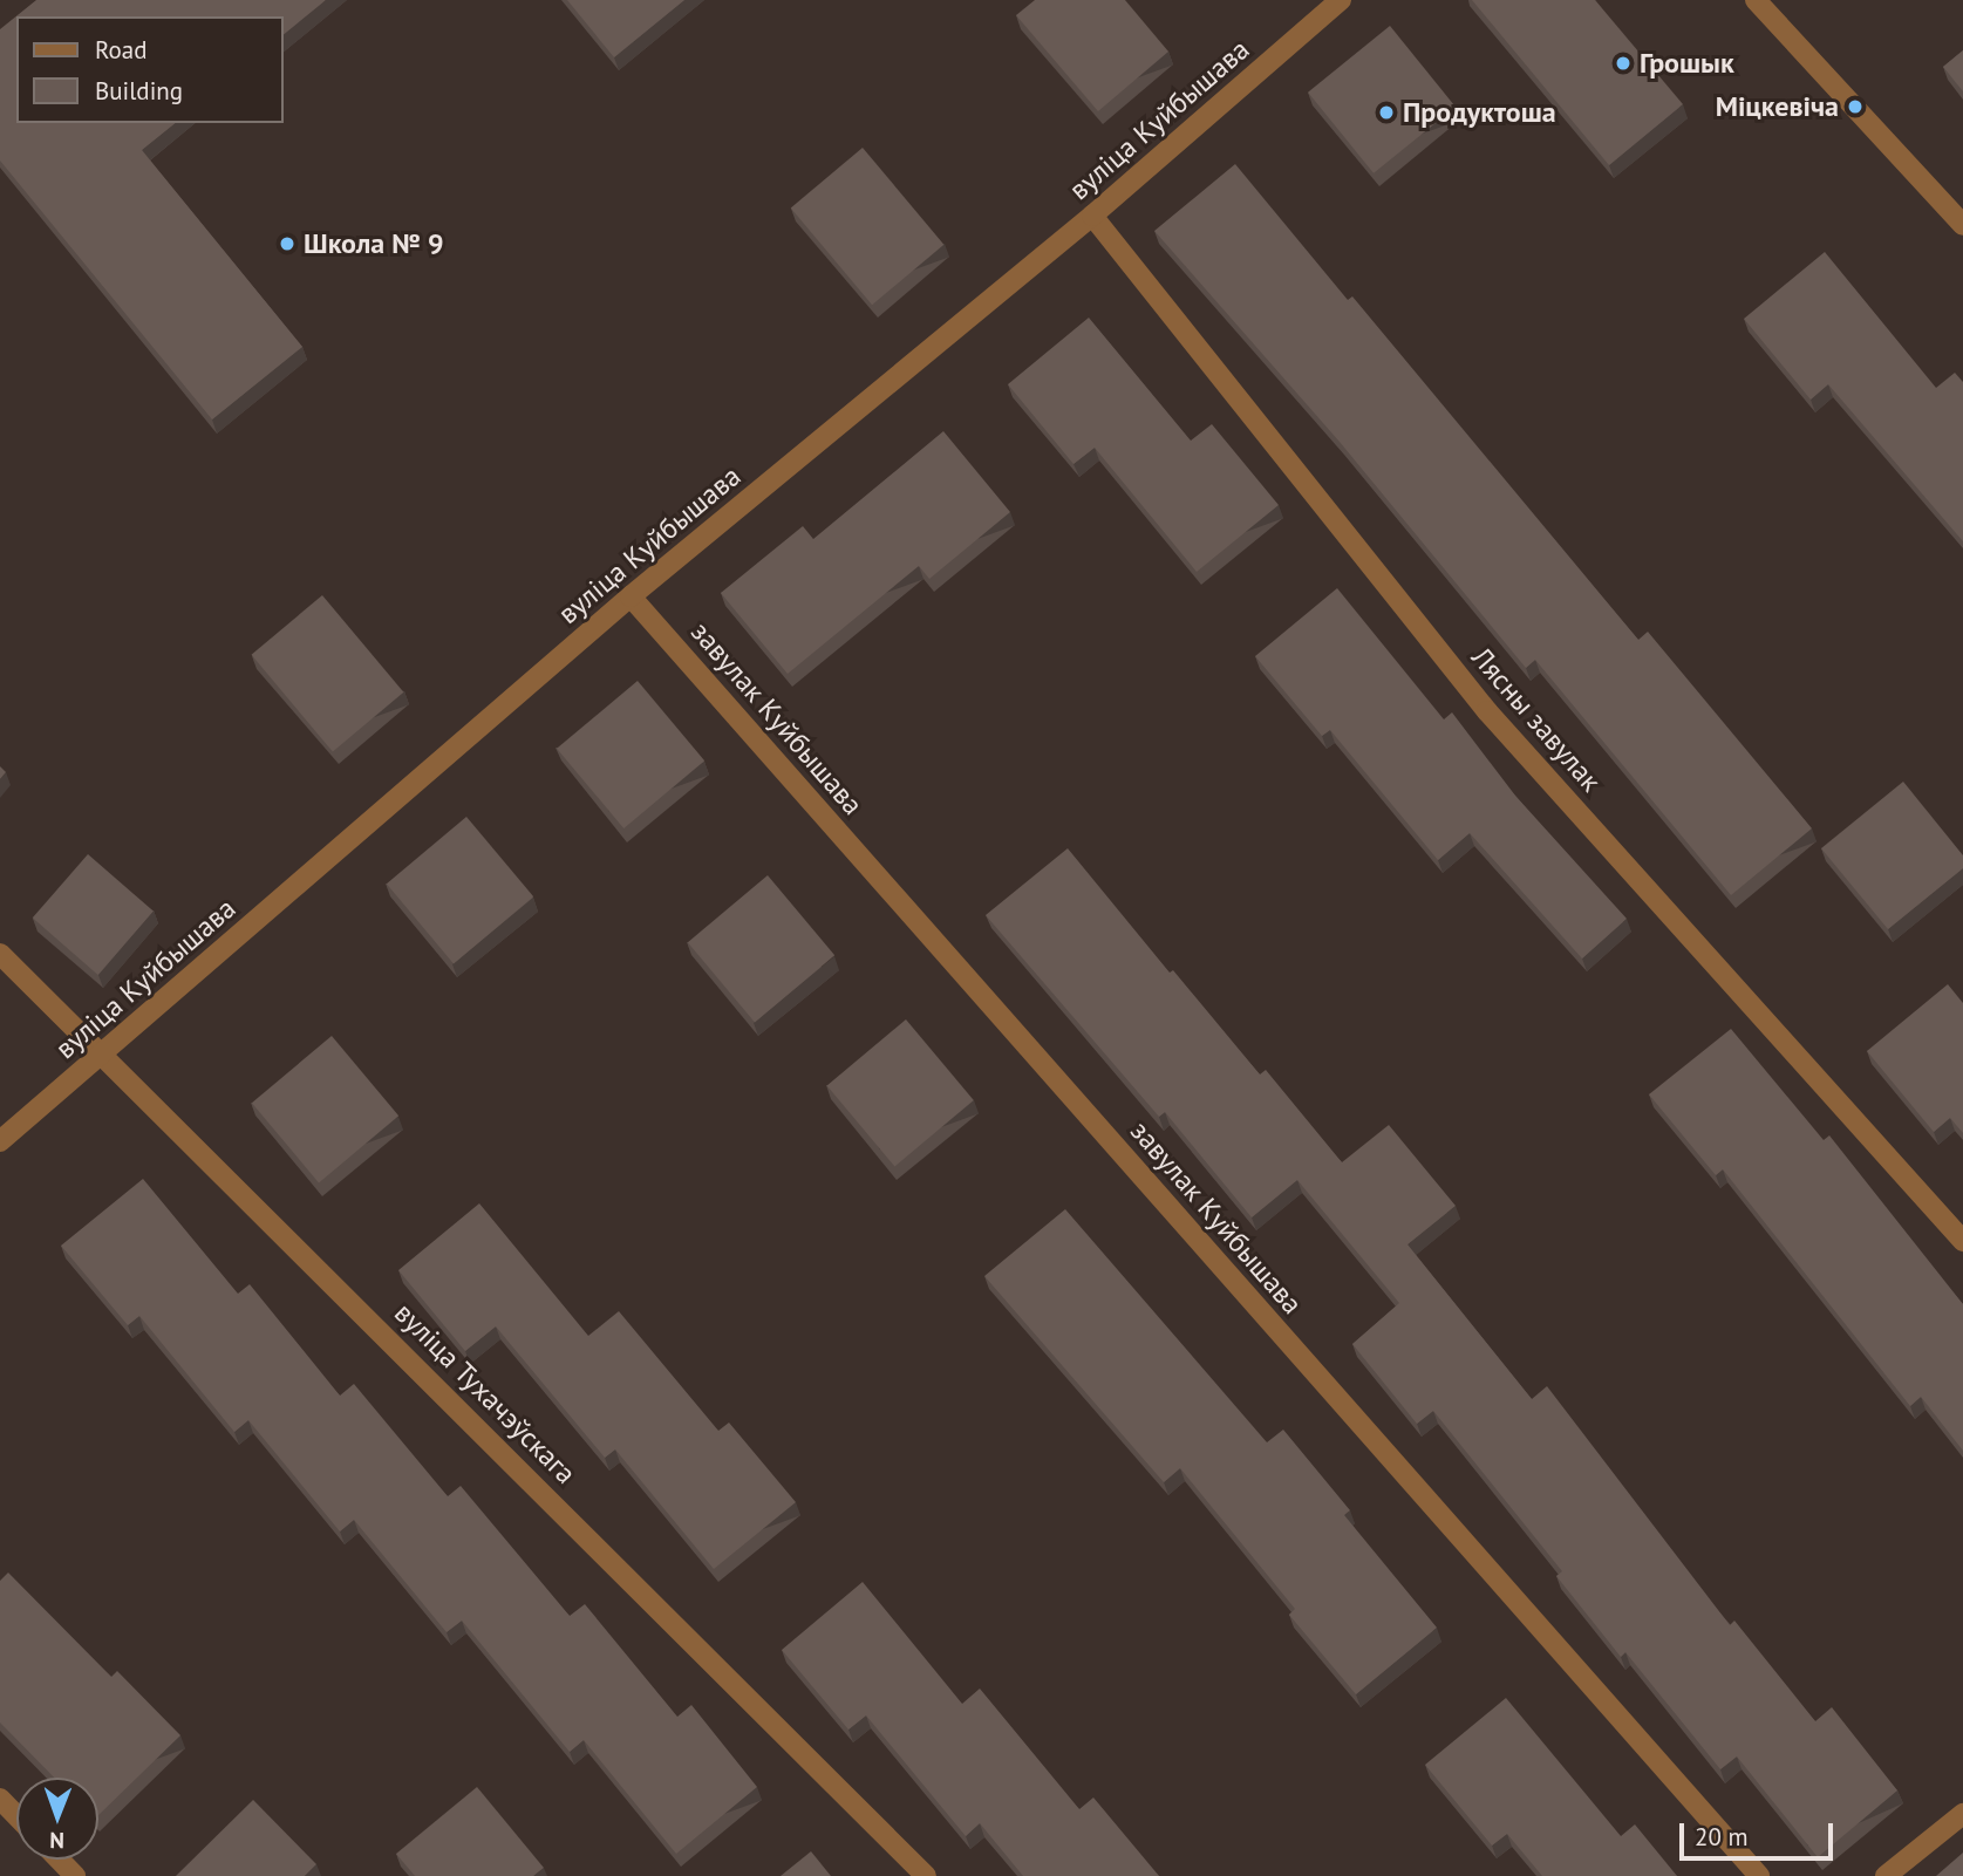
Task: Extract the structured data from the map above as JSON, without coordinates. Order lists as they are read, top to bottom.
{
  "streets": {
    "street": [
      "вуліца Куйбышава",
      "завулак Куйбышава",
      "Лясны завулак",
      "вуліца Тухачэўскага"
    ]
  },
  "crossings": [
    ["вуліца Куйбышава", "завулак Куйбышава"],
    ["вуліца Куйбышава", "Лясны завулак"],
    ["вуліца Куйбышава", "вуліца Тухачэўскага"]
  ],
  "places": [
    "Грошык",
    "Міцкевіча",
    "Продуктоша",
    "Школа № 9"
  ],
  "legend": ["Road", "Building"],
  "scale_bar": "20 m",
  "north": "bottom"
}
